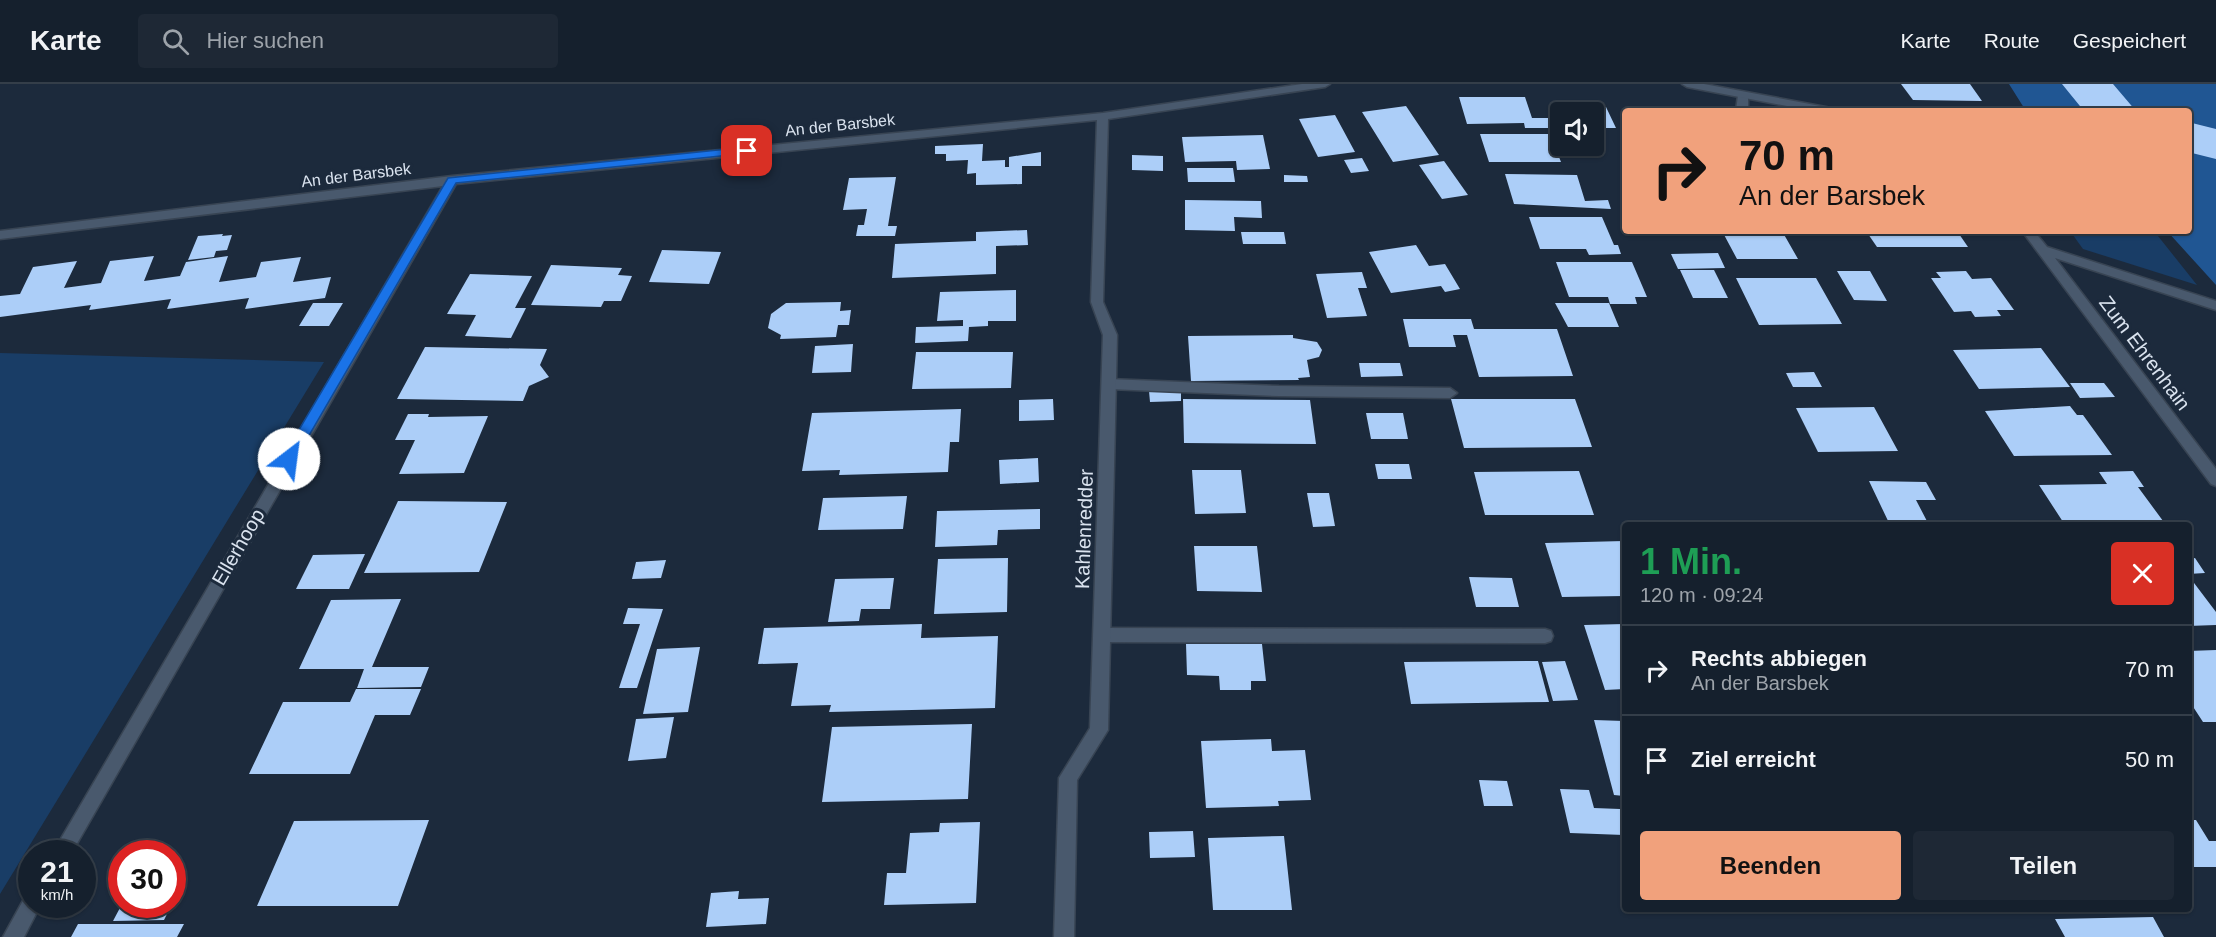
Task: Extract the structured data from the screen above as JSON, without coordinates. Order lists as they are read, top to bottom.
{
  "streets": {
    "street": [
      "An der Barsbek",
      "Zum Ehrenhain",
      "Kahlenredder",
      "Ellerhoop"
    ]
  },
  "crossings": [
    ["An der Barsbek", "Kahlenredder"],
    ["An der Barsbek", "Ellerhoop"]
  ],
  "page": {
    "header": "Karte",
    "search": "Hier suchen",
    "nav": ["Karte", "Route", "Gespeichert"],
    "turn": ["70 m", "An der Barsbek"],
    "heading": ["1 Min.", "120 m · 09:24"],
    "list": [
      {
        "name": "Rechts abbiegen",
        "note": "An der Barsbek",
        "value": "70 m"
      },
      {
        "name": "Ziel erreicht",
        "value": "50 m"
      }
    ],
    "buttons": ["Beenden", "Teilen"],
    "speed": "21 km/h",
    "limit": "30"
  }
}
